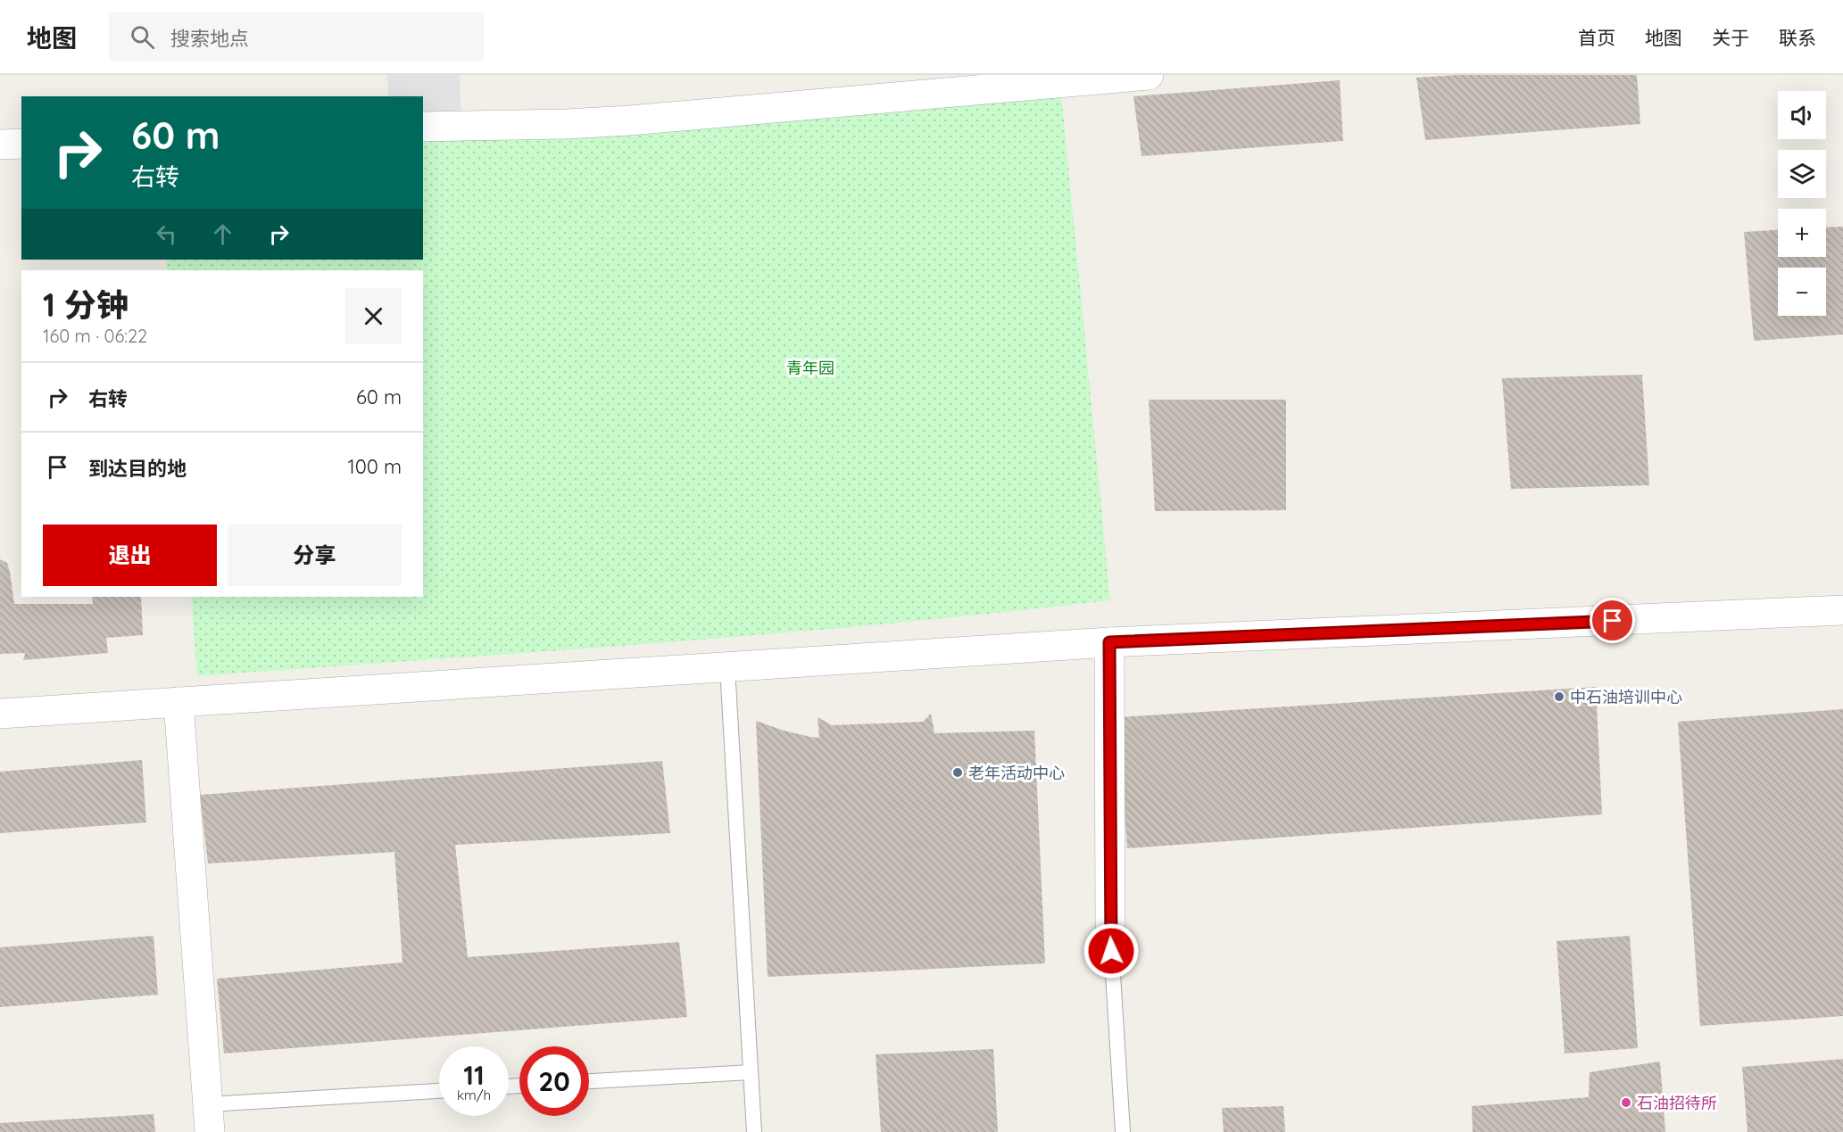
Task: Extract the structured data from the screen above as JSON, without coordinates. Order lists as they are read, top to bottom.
{
  "parks": ["青年园"],
  "places": ["中石油培训中心", "老年活动中心", "石油招待所"],
  "page": {
    "header": "地图",
    "search": "搜索地点",
    "nav": [
      "首页",
      "地图",
      "关于",
      "联系"
    ],
    "map_buttons": ["+", "−"],
    "turn": ["60 m", "右转"],
    "heading": ["1 分钟", "160 m · 06:22"],
    "list": [
      {
        "name": "右转",
        "value": "60 m"
      },
      {
        "name": "到达目的地",
        "value": "100 m"
      }
    ],
    "buttons": ["退出", "分享"],
    "speed": "11 km/h",
    "limit": "20"
  }
}
